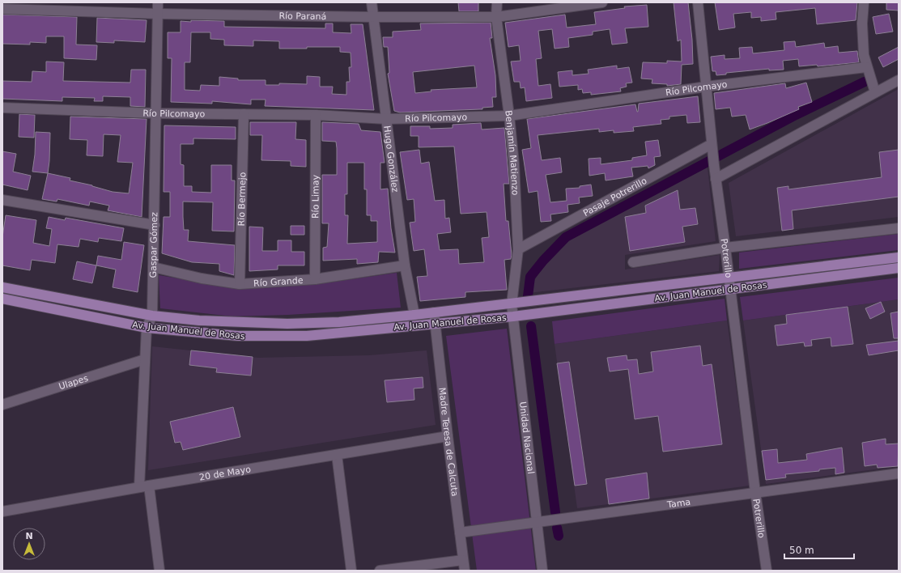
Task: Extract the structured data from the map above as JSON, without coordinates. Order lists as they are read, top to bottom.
{
  "streets": {
    "main road": ["Av. Juan Manuel de Rosas"],
    "street": [
      "Río Paraná",
      "Río Pilcomayo",
      "Benjamín Matienzo",
      "Hugo González",
      "Río Limay",
      "Pasaje Potrerillo",
      "Río Bermejo",
      "Gaspar Gómez",
      "Potrerillo",
      "Río Grande",
      "Ulapes",
      "Unidad Nacional",
      "Madre Teresa de Calcuta",
      "20 de Mayo",
      "Tama"
    ]
  },
  "crossings": [
    ["Río Paraná", "Benjamín Matienzo"],
    ["Río Paraná", "Hugo González"],
    ["Río Paraná", "Gaspar Gómez"],
    ["Río Pilcomayo", "Benjamín Matienzo"],
    ["Río Pilcomayo", "Hugo González"],
    ["Río Pilcomayo", "Río Limay"],
    ["Río Pilcomayo", "Río Bermejo"],
    ["Río Pilcomayo", "Gaspar Gómez"],
    ["Río Pilcomayo", "Potrerillo"],
    ["Benjamín Matienzo", "Pasaje Potrerillo"],
    ["Benjamín Matienzo", "Av. Juan Manuel de Rosas"],
    ["Benjamín Matienzo", "Unidad Nacional"],
    ["Hugo González", "Río Grande"],
    ["Hugo González", "Av. Juan Manuel de Rosas"],
    ["Río Limay", "Río Grande"],
    ["Pasaje Potrerillo", "Potrerillo"],
    ["Río Bermejo", "Río Grande"],
    ["Gaspar Gómez", "Río Grande"],
    ["Gaspar Gómez", "Av. Juan Manuel de Rosas"],
    ["Gaspar Gómez", "Ulapes"],
    ["Gaspar Gómez", "20 de Mayo"],
    ["Potrerillo", "Av. Juan Manuel de Rosas"],
    ["Potrerillo", "Tama"],
    ["Av. Juan Manuel de Rosas", "Unidad Nacional"],
    ["Av. Juan Manuel de Rosas", "Madre Teresa de Calcuta"],
    ["Unidad Nacional", "Tama"],
    ["Madre Teresa de Calcuta", "20 de Mayo"],
    ["Madre Teresa de Calcuta", "Tama"]
  ],
  "scale_bar": "50 m",
  "north": "top"
}
